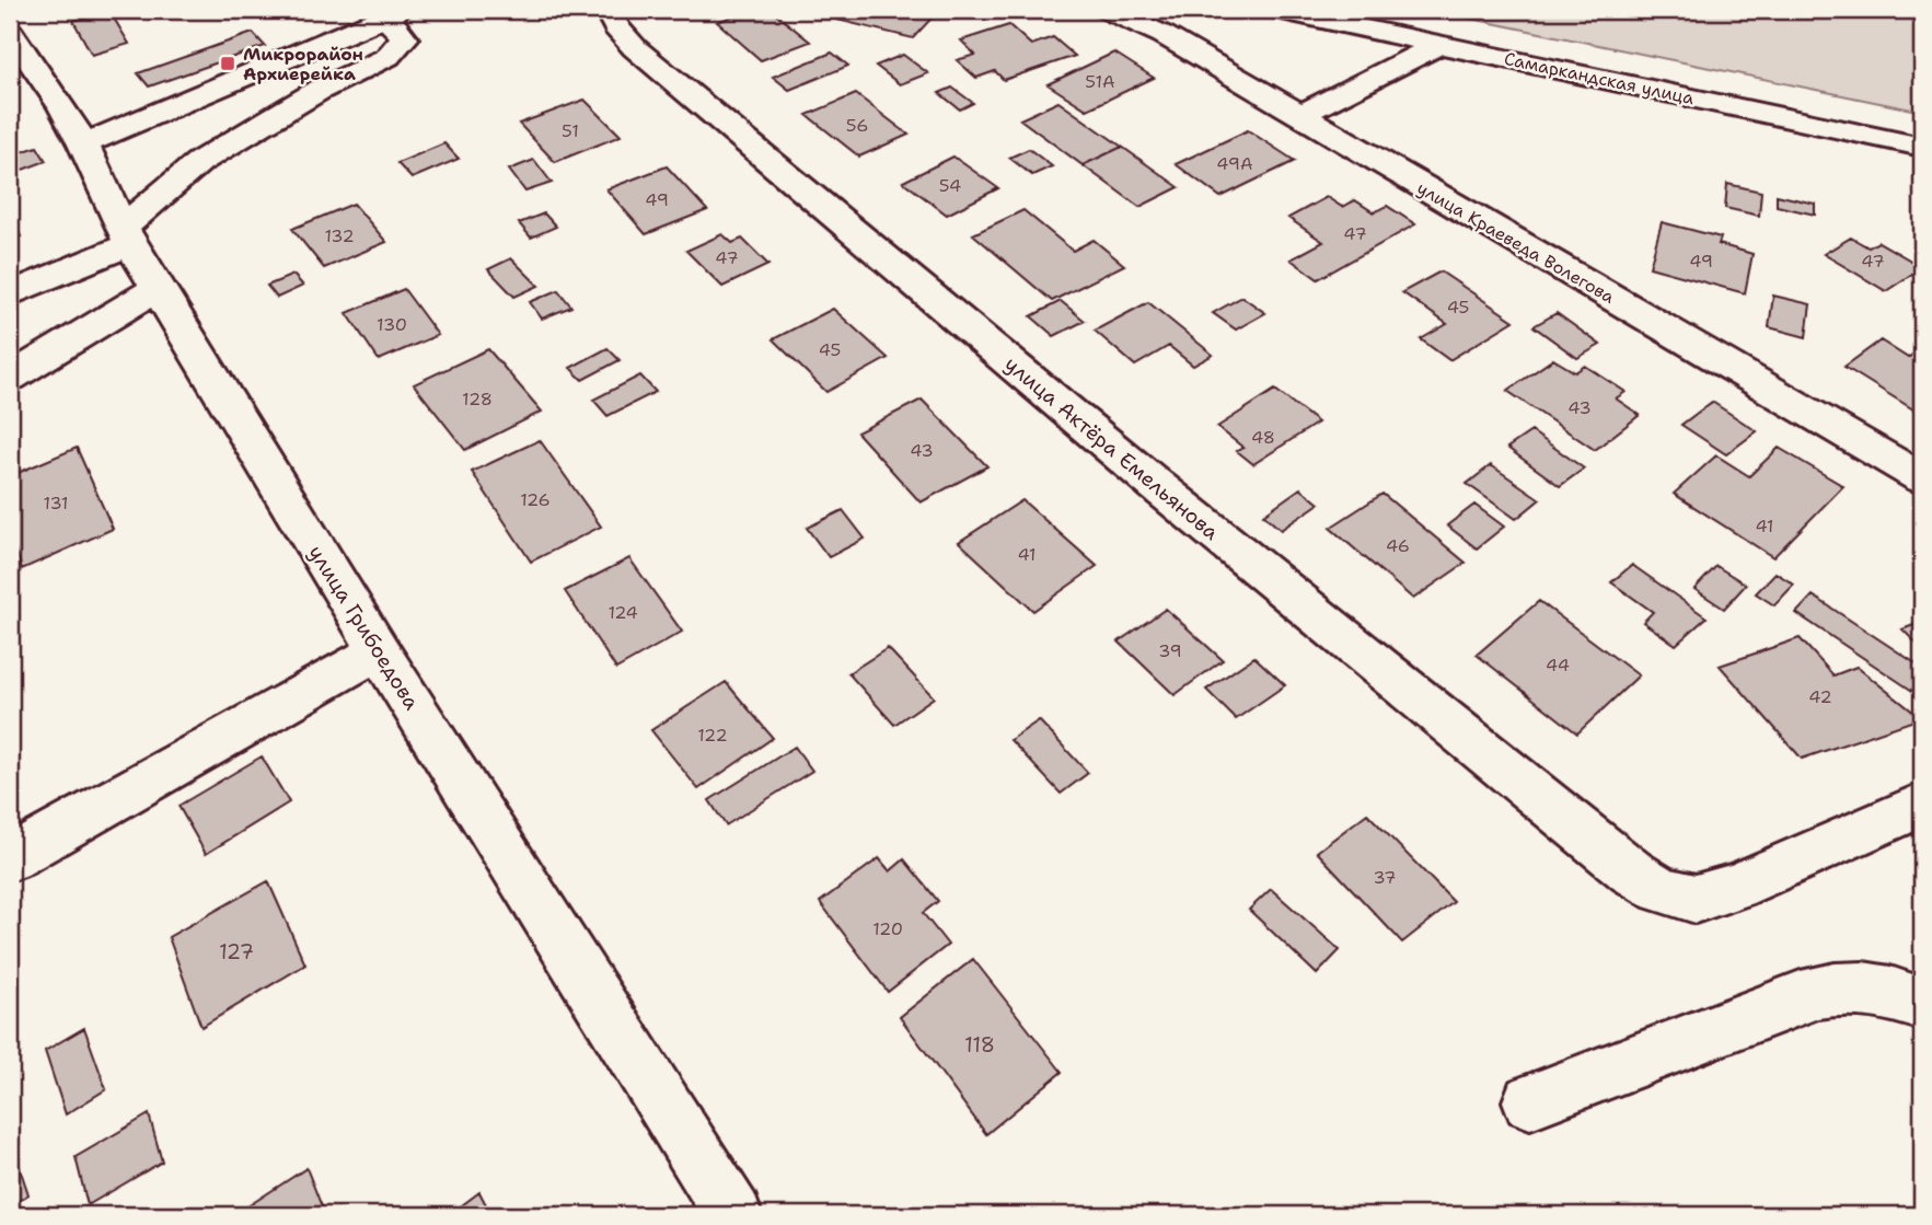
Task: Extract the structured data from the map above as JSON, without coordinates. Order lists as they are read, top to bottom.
{
  "streets": {
    "street": [
      "Самаркандская улица",
      "улица Краеведа Волегова",
      "улица Актёра Емельянова",
      "улица Грибоедова"
    ]
  },
  "places": {
    "transit": ["Микрорайон Архиерейка"]
  },
  "house_numbers": [
    "51А",
    "56",
    "51",
    "49А",
    "54",
    "49",
    "47",
    "132",
    "47",
    "49",
    "47",
    "45",
    "130",
    "45",
    "128",
    "43",
    "48",
    "43",
    "126",
    "131",
    "41",
    "46",
    "41",
    "124",
    "39",
    "44",
    "42",
    "122",
    "37",
    "120",
    "127",
    "118"
  ]
}
